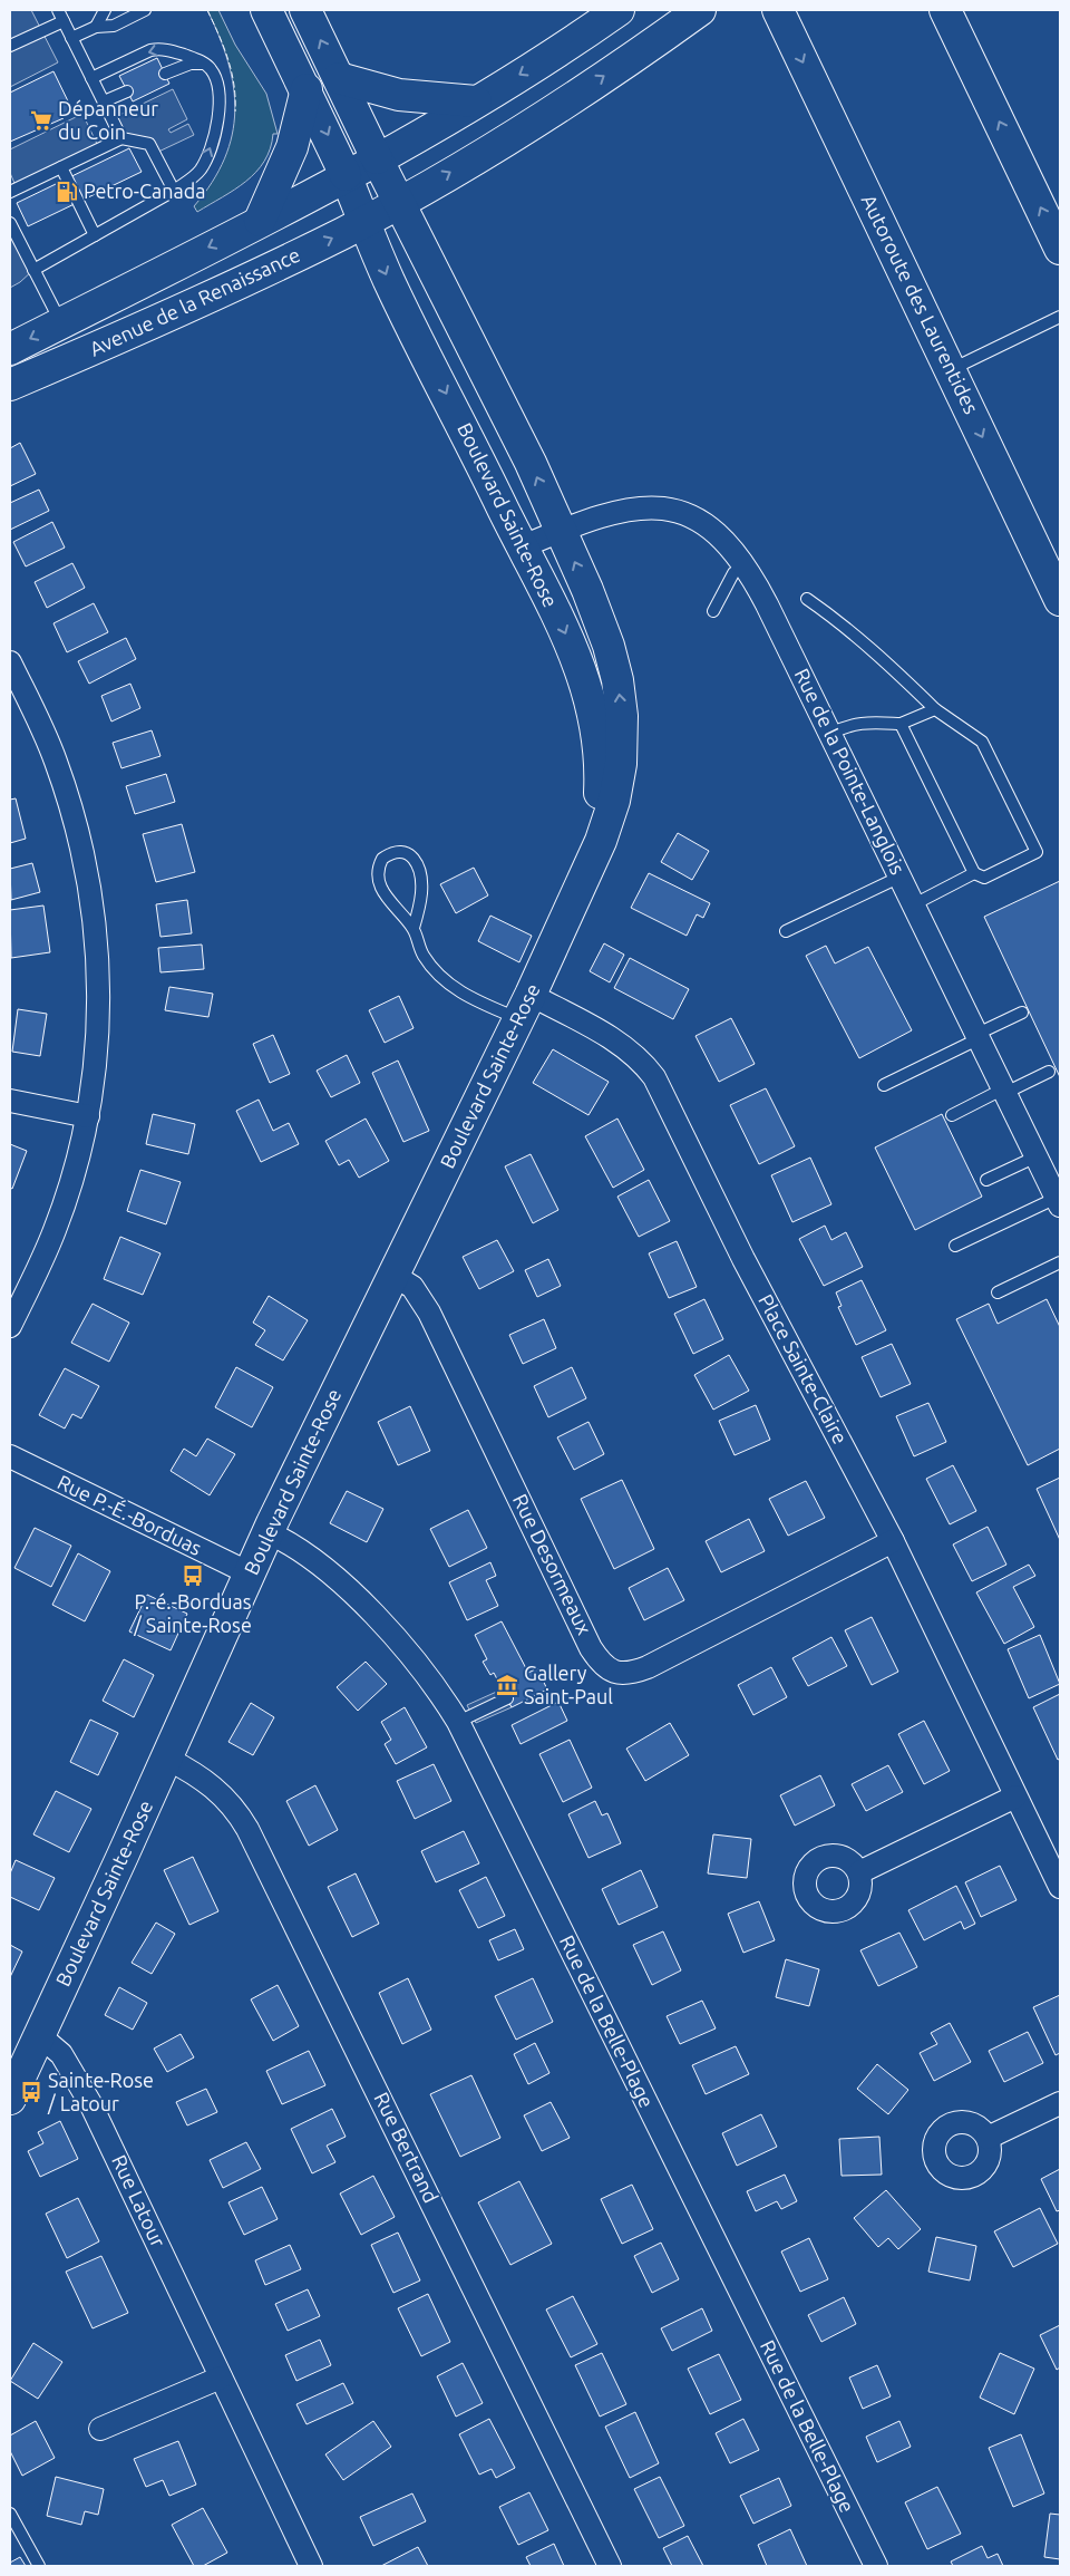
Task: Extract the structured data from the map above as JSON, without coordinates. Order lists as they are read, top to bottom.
{
  "streets": {
    "main road": ["Avenue de la Renaissance", "Autoroute des Laurentides", "Boulevard Sainte-Rose"],
    "street": [
      "Rue de la Pointe-Langlois",
      "Place Sainte-Claire",
      "Rue P.-É.-Borduas",
      "Rue Desormeaux",
      "Rue de la Belle-Plage",
      "Rue Bertrand",
      "Rue Latour"
    ]
  },
  "crossings": [
    ["Avenue de la Renaissance", "Boulevard Sainte-Rose"],
    ["Boulevard Sainte-Rose", "Rue de la Pointe-Langlois"],
    ["Boulevard Sainte-Rose", "Place Sainte-Claire"],
    ["Boulevard Sainte-Rose", "Rue P.-É.-Borduas"],
    ["Boulevard Sainte-Rose", "Rue Desormeaux"],
    ["Boulevard Sainte-Rose", "Rue de la Belle-Plage"],
    ["Boulevard Sainte-Rose", "Rue Bertrand"],
    ["Boulevard Sainte-Rose", "Rue Latour"],
    ["Place Sainte-Claire", "Rue Desormeaux"]
  ],
  "places": {
    "supermarket": ["Dépanneur du Coin"],
    "fuel station": ["Petro-Canada"],
    "bus stop": ["P.-é.-Borduas / Sainte-Rose", "Sainte-Rose / Latour"],
    "museum": ["Gallery Saint-Paul"]
  }
}
